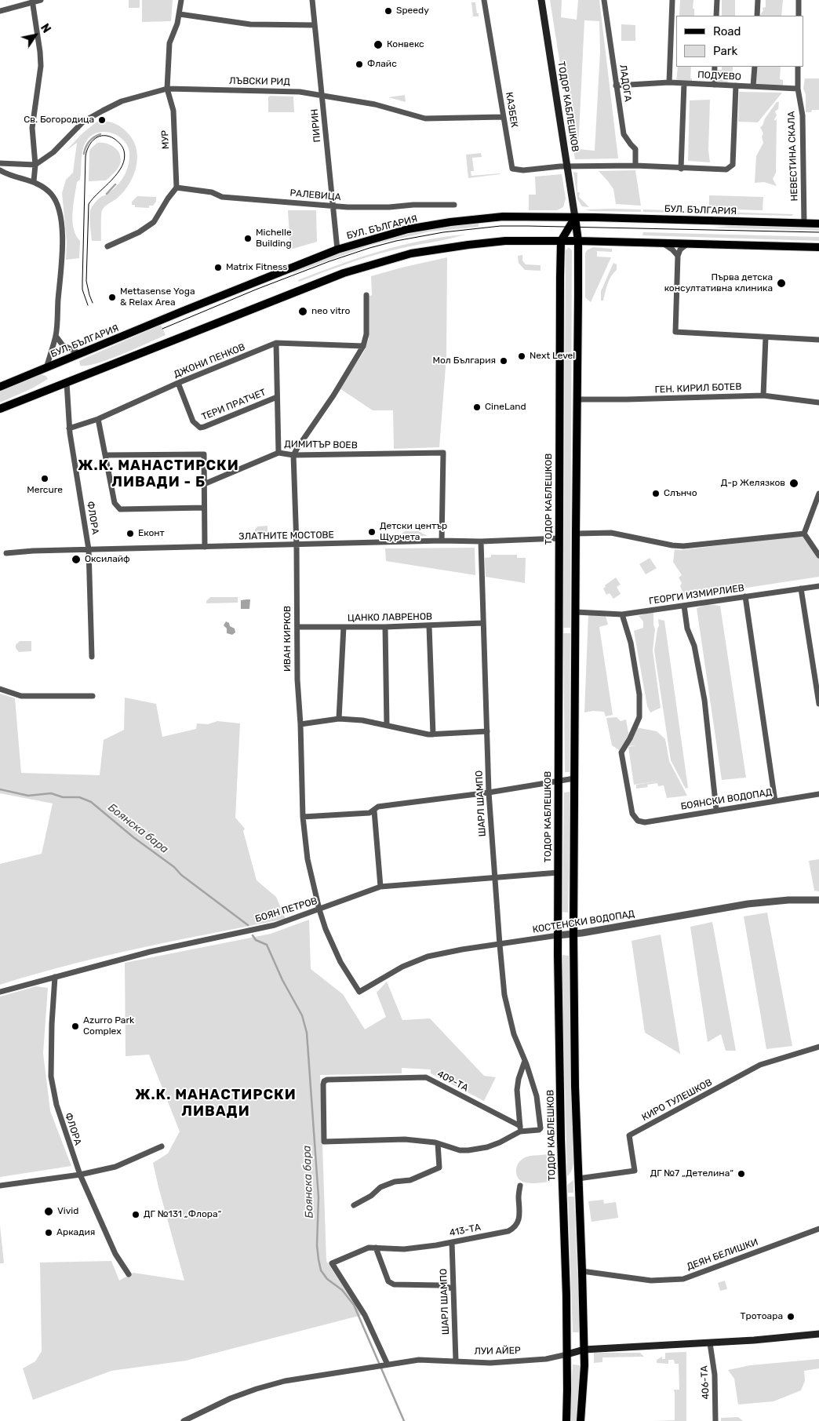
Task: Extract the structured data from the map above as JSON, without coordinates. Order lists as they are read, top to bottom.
{
  "streets": {
    "main road": ["ТОДОР КАБЛЕШКОВ", "БУЛ. БЪЛГАРИЯ", "ЛУИ АЙЕР"],
    "street": [
      "ПОДУЕВО",
      "ЛЪВСКИ РИД",
      "ЛАДОГА",
      "КАЗБЕК",
      "ПИРИН",
      "МУР",
      "НЕВЕСТИНА СКАЛА",
      "РАЛЕВИЦА",
      "ДЖОНИ ПЕНКОВ",
      "ГЕН. КИРИЛ БОТЕВ",
      "ТЕРИ ПРАТЧЕТ",
      "ДИМИТЪР ВОЕВ",
      "ФЛОРА",
      "ЗЛАТНИТЕ МОСТОВЕ",
      "ГЕОРГИ ИЗМИРЛИЕВ",
      "ЦАНКО ЛАВРЕНОВ",
      "ИВАН КИРКОВ",
      "БОЯНСКИ ВОДОПАД",
      "ШАРЛ ШАМПО",
      "БОЯН ПЕТРОВ",
      "КОСТЕНСКИ ВОДОПАД",
      "409-ТА",
      "КИРО ТУЛЕШКОВ",
      "413-ТА",
      "ДЕЯН БЕЛИШКИ",
      "406-ТА"
    ]
  },
  "crossings": [
    ["ПОДУЕВО", "ЛАДОГА"],
    ["ПОДУЕВО", "НЕВЕСТИНА СКАЛА"],
    ["ЛЪВСКИ РИД", "КАЗБЕК"],
    ["ЛЪВСКИ РИД", "ПИРИН"],
    ["ЛЪВСКИ РИД", "МУР"],
    ["ТОДОР КАБЛЕШКОВ", "КАЗБЕК"],
    ["ТОДОР КАБЛЕШКОВ", "БУЛ. БЪЛГАРИЯ"],
    ["ТОДОР КАБЛЕШКОВ", "ГЕН. КИРИЛ БОТЕВ"],
    ["ТОДОР КАБЛЕШКОВ", "ЗЛАТНИТЕ МОСТОВЕ"],
    ["ТОДОР КАБЛЕШКОВ", "ГЕОРГИ ИЗМИРЛИЕВ"],
    ["ТОДОР КАБЛЕШКОВ", "БОЯН ПЕТРОВ"],
    ["ТОДОР КАБЛЕШКОВ", "КОСТЕНСКИ ВОДОПАД"],
    ["ТОДОР КАБЛЕШКОВ", "КИРО ТУЛЕШКОВ"],
    ["ТОДОР КАБЛЕШКОВ", "ДЕЯН БЕЛИШКИ"],
    ["ТОДОР КАБЛЕШКОВ", "ЛУИ АЙЕР"],
    ["ПИРИН", "РАЛЕВИЦА"],
    ["ПИРИН", "БУЛ. БЪЛГАРИЯ"],
    ["МУР", "РАЛЕВИЦА"],
    ["НЕВЕСТИНА СКАЛА", "БУЛ. БЪЛГАРИЯ"],
    ["ДЖОНИ ПЕНКОВ", "ТЕРИ ПРАТЧЕТ"],
    ["ДЖОНИ ПЕНКОВ", "ФЛОРА"],
    ["ДИМИТЪР ВОЕВ", "ЗЛАТНИТЕ МОСТОВЕ"],
    ["ДИМИТЪР ВОЕВ", "ИВАН КИРКОВ"],
    ["ФЛОРА", "ЗЛАТНИТЕ МОСТОВЕ"],
    ["ФЛОРА", "БОЯН ПЕТРОВ"],
    ["ЗЛАТНИТЕ МОСТОВЕ", "ИВАН КИРКОВ"],
    ["ЗЛАТНИТЕ МОСТОВЕ", "ШАРЛ ШАМПО"],
    ["ГЕОРГИ ИЗМИРЛИЕВ", "БОЯНСКИ ВОДОПАД"],
    ["ЦАНКО ЛАВРЕНОВ", "ИВАН КИРКОВ"],
    ["ЦАНКО ЛАВРЕНОВ", "ШАРЛ ШАМПО"],
    ["ИВАН КИРКОВ", "БОЯН ПЕТРОВ"],
    ["ИВАН КИРКОВ", "КОСТЕНСКИ ВОДОПАД"],
    ["ШАРЛ ШАМПО", "БОЯН ПЕТРОВ"],
    ["ШАРЛ ШАМПО", "КОСТЕНСКИ ВОДОПАД"],
    ["ШАРЛ ШАМПО", "409-ТА"],
    ["ШАРЛ ШАМПО", "413-ТА"],
    ["ШАРЛ ШАМПО", "ЛУИ АЙЕР"],
    ["413-ТА", "ЛУИ АЙЕР"],
    ["ЛУИ АЙЕР", "406-ТА"]
  ],
  "districts": ["Ж.К. МАНАСТИРСКИ ЛИВАДИ - Б", "Ж.К. МАНАСТИРСКИ ЛИВАДИ"],
  "water": ["Боянска бара"],
  "places": [
    "Speedy",
    "Конвекс",
    "Флайс",
    "Св. Богородица",
    "Michelle Building",
    "Matrix Fitness",
    "Първа детска консултативна клиника",
    "Mettasense Yoga & Relax Area",
    "neo vitro",
    "Next Level",
    "Мол България",
    "CineLand",
    "Mercure",
    "Д-р Желязков",
    "Слънчо",
    "Детски център Щурчета",
    "Еконт",
    "Оксилайф",
    "Azurro Park Complex",
    "ДГ №7 „Детелина“",
    "Vivid",
    "ДГ №131 „Флора“",
    "Аркадия",
    "Тротоара"
  ],
  "legend": ["Road", "Park"],
  "north": "top right"
}
